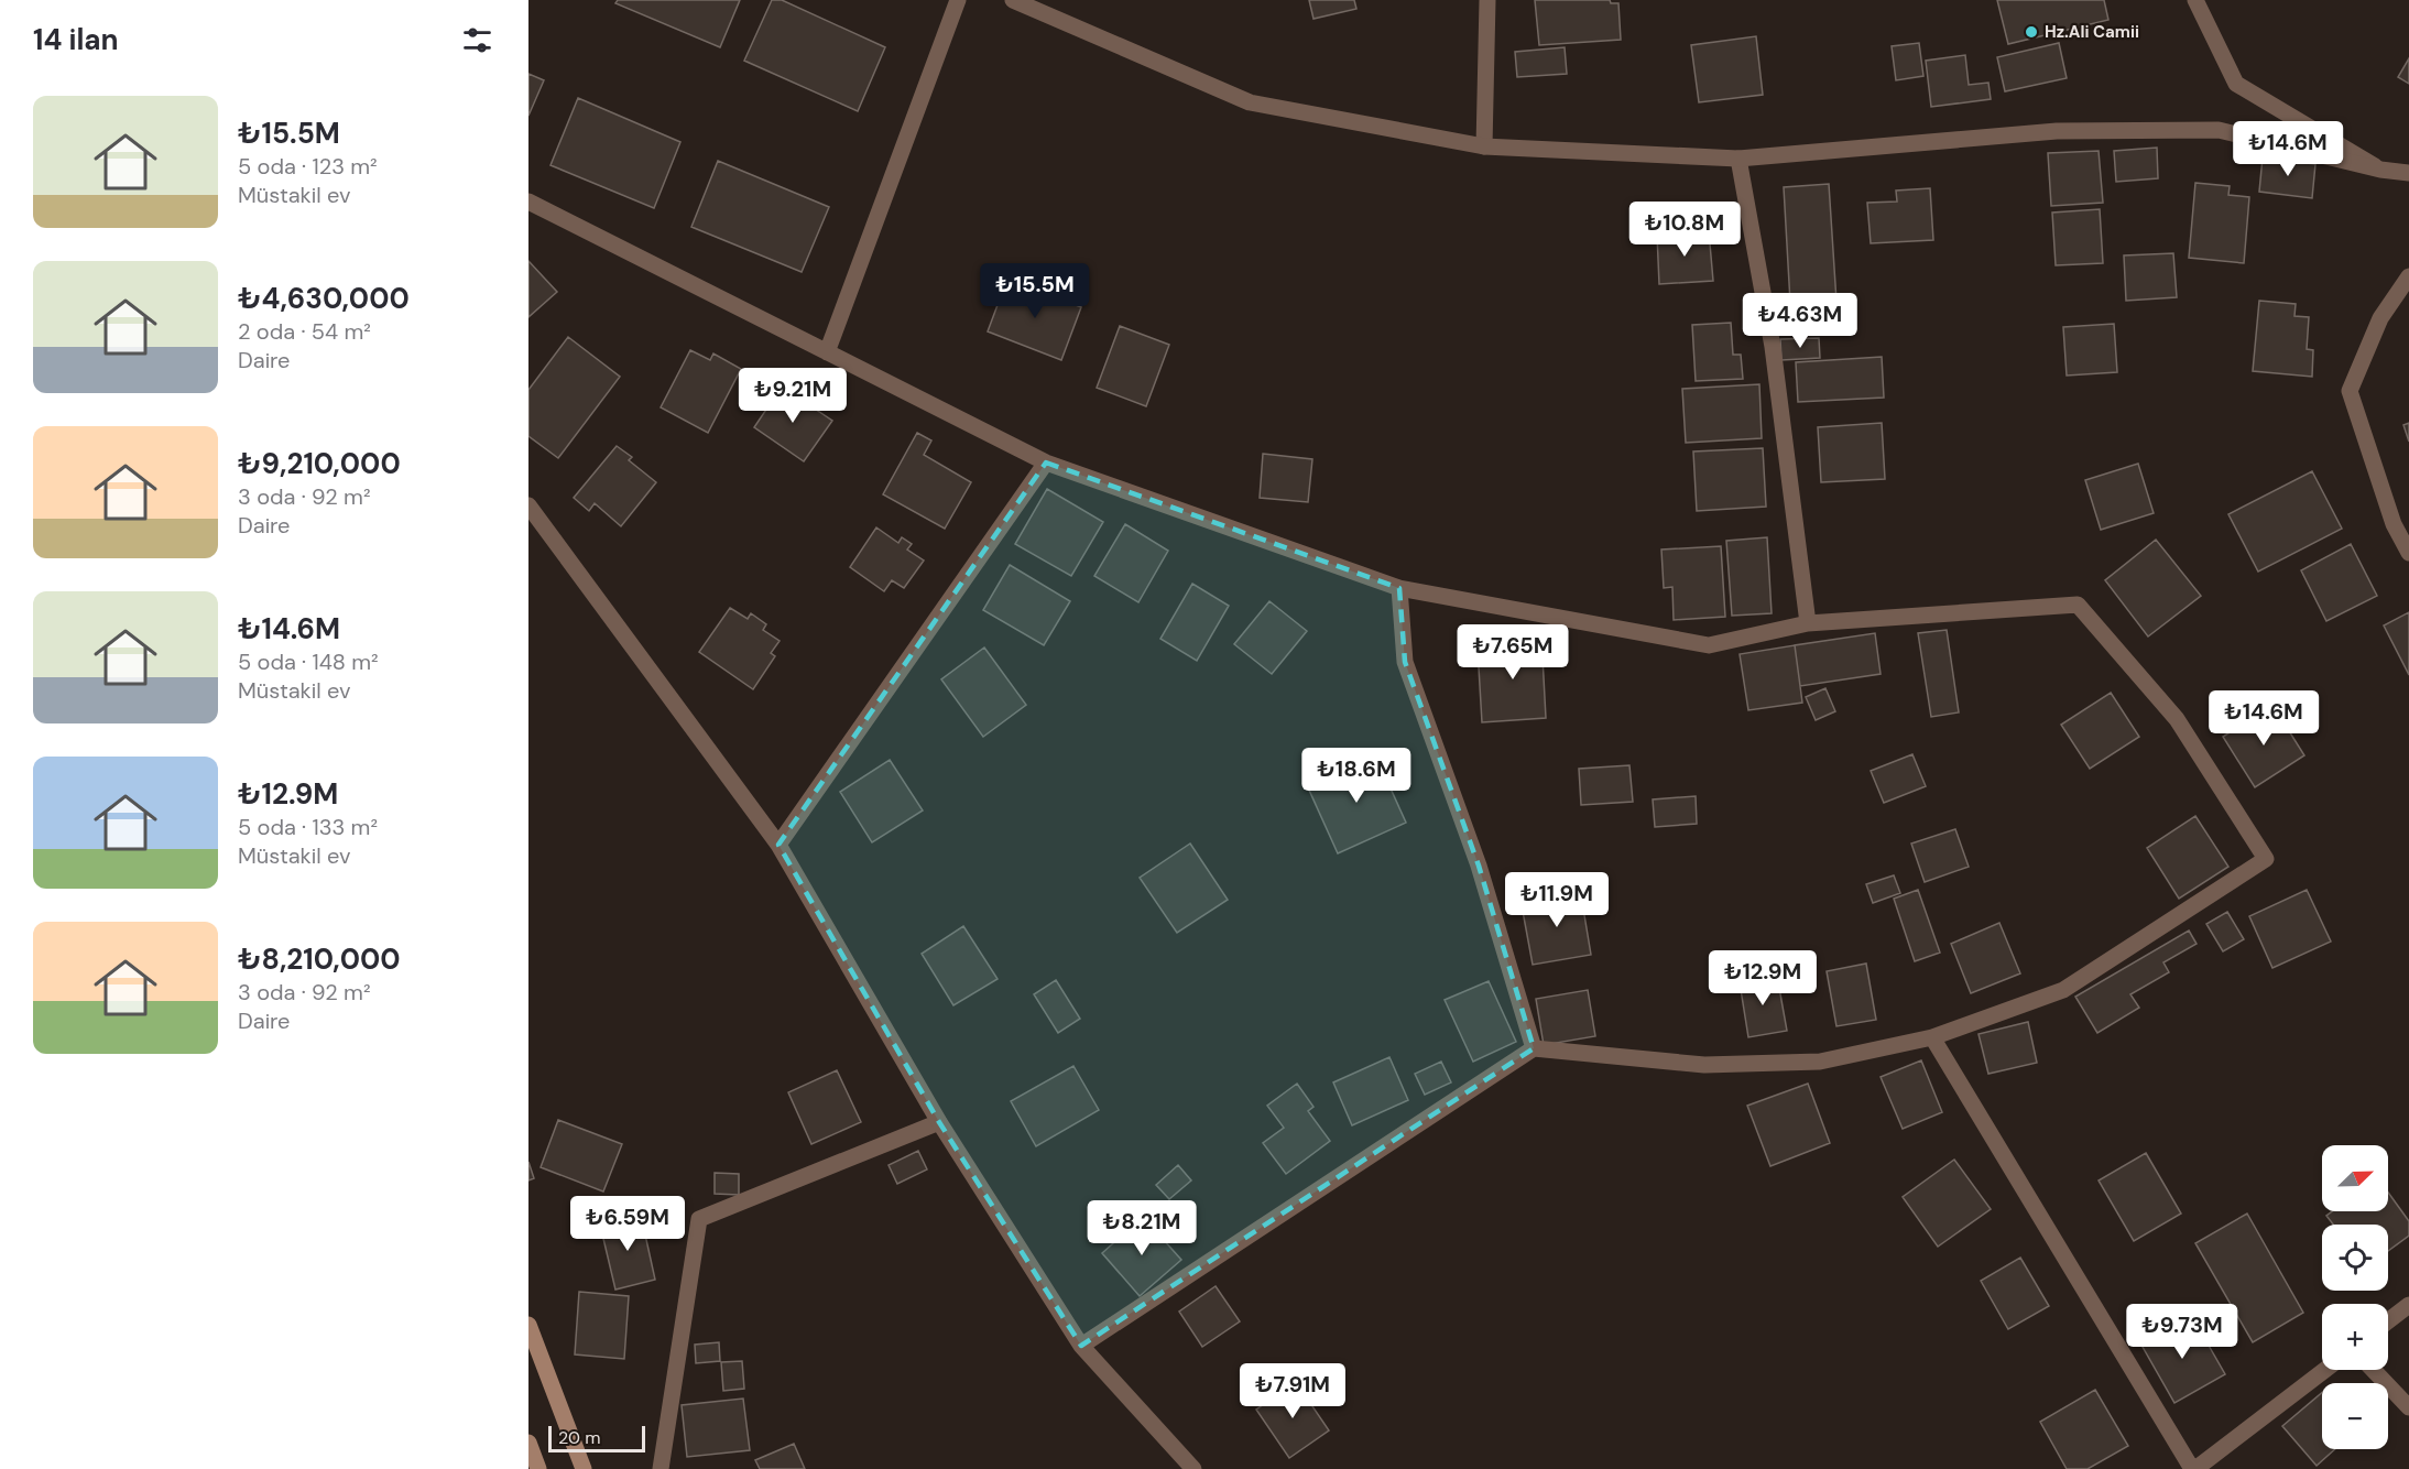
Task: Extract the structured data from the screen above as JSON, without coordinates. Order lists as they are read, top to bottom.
{
  "places": ["Hz.Ali Camii"],
  "scale_bar": "20 m",
  "north": "top right",
  "page": {
    "heading": "14 ilan",
    "list": [
      {
        "name": "₺15.5M",
        "note": "5 oda · 123 m² · Müstakil ev"
      },
      {
        "name": "₺4,630,000",
        "note": "2 oda · 54 m² · Daire"
      },
      {
        "name": "₺9,210,000",
        "note": "3 oda · 92 m² · Daire"
      },
      {
        "name": "₺14.6M",
        "note": "5 oda · 148 m² · Müstakil ev"
      },
      {
        "name": "₺12.9M",
        "note": "5 oda · 133 m² · Müstakil ev"
      },
      {
        "name": "₺8,210,000",
        "note": "3 oda · 92 m² · Daire"
      }
    ],
    "price": [
      "₺14.6M",
      "₺10.8M",
      "₺15.5M",
      "₺4.63M",
      "₺9.21M",
      "₺7.65M",
      "₺14.6M",
      "₺18.6M",
      "₺11.9M",
      "₺12.9M",
      "₺6.59M",
      "₺8.21M",
      "₺9.73M",
      "₺7.91M"
    ],
    "map_buttons": ["+", "−"],
    "scale": "20 m"
  }
}
